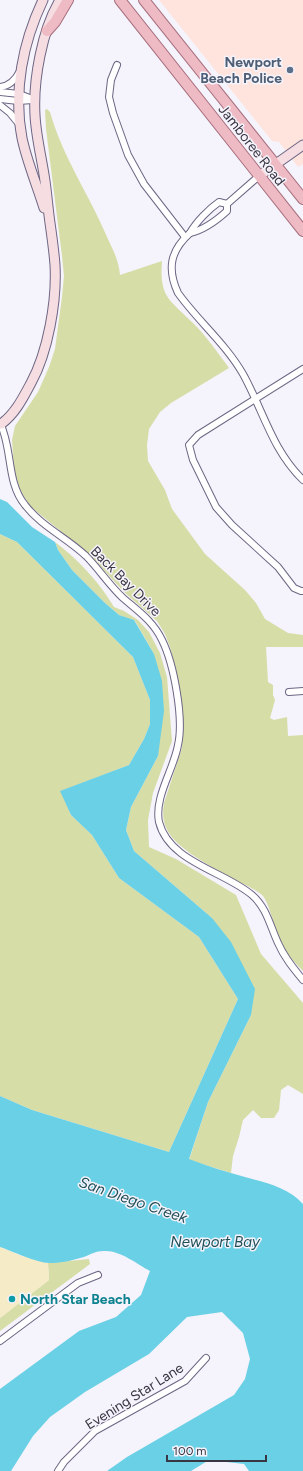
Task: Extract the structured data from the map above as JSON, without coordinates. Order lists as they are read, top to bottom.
{
  "streets": {
    "main road": ["Jamboree Road"],
    "street": ["Back Bay Drive", "Evening Star Lane"]
  },
  "water": ["San Diego Creek", "Newport Bay"],
  "places": ["Newport Beach Police", "North Star Beach"],
  "scale_bar": "100 m"
}
